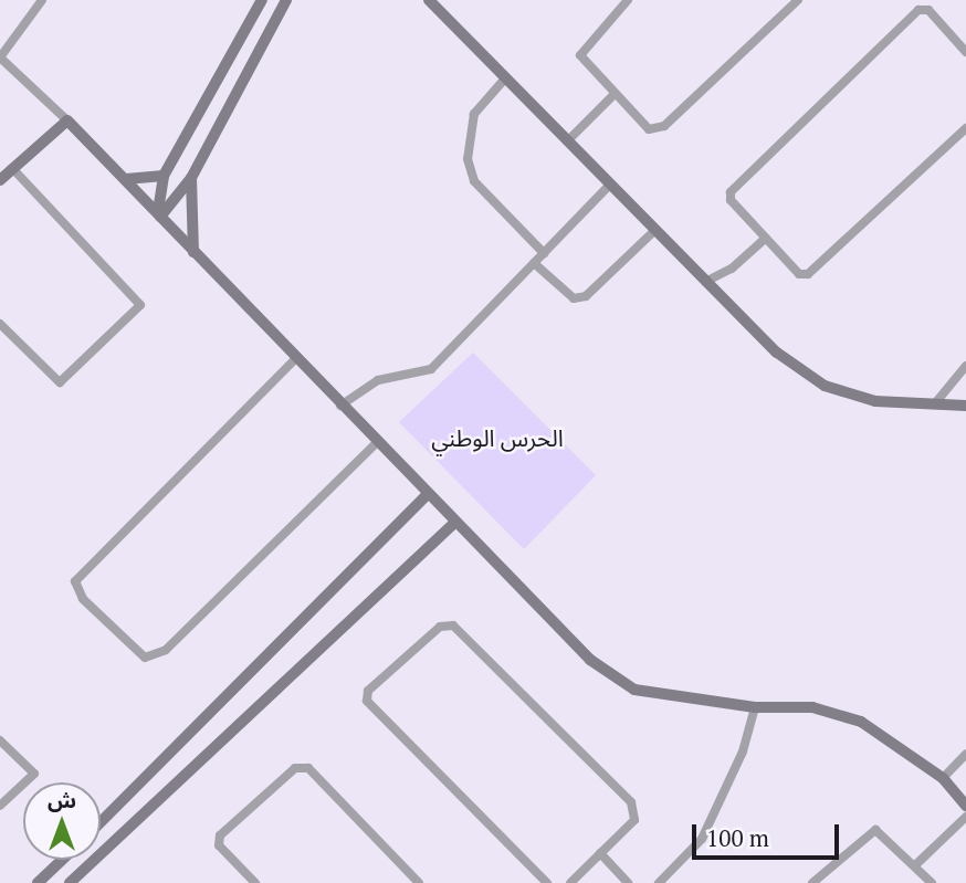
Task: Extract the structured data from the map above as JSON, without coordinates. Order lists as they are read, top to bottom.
{
  "districts": ["الحرس الوطني"],
  "scale_bar": "100 m",
  "north": "top"
}
